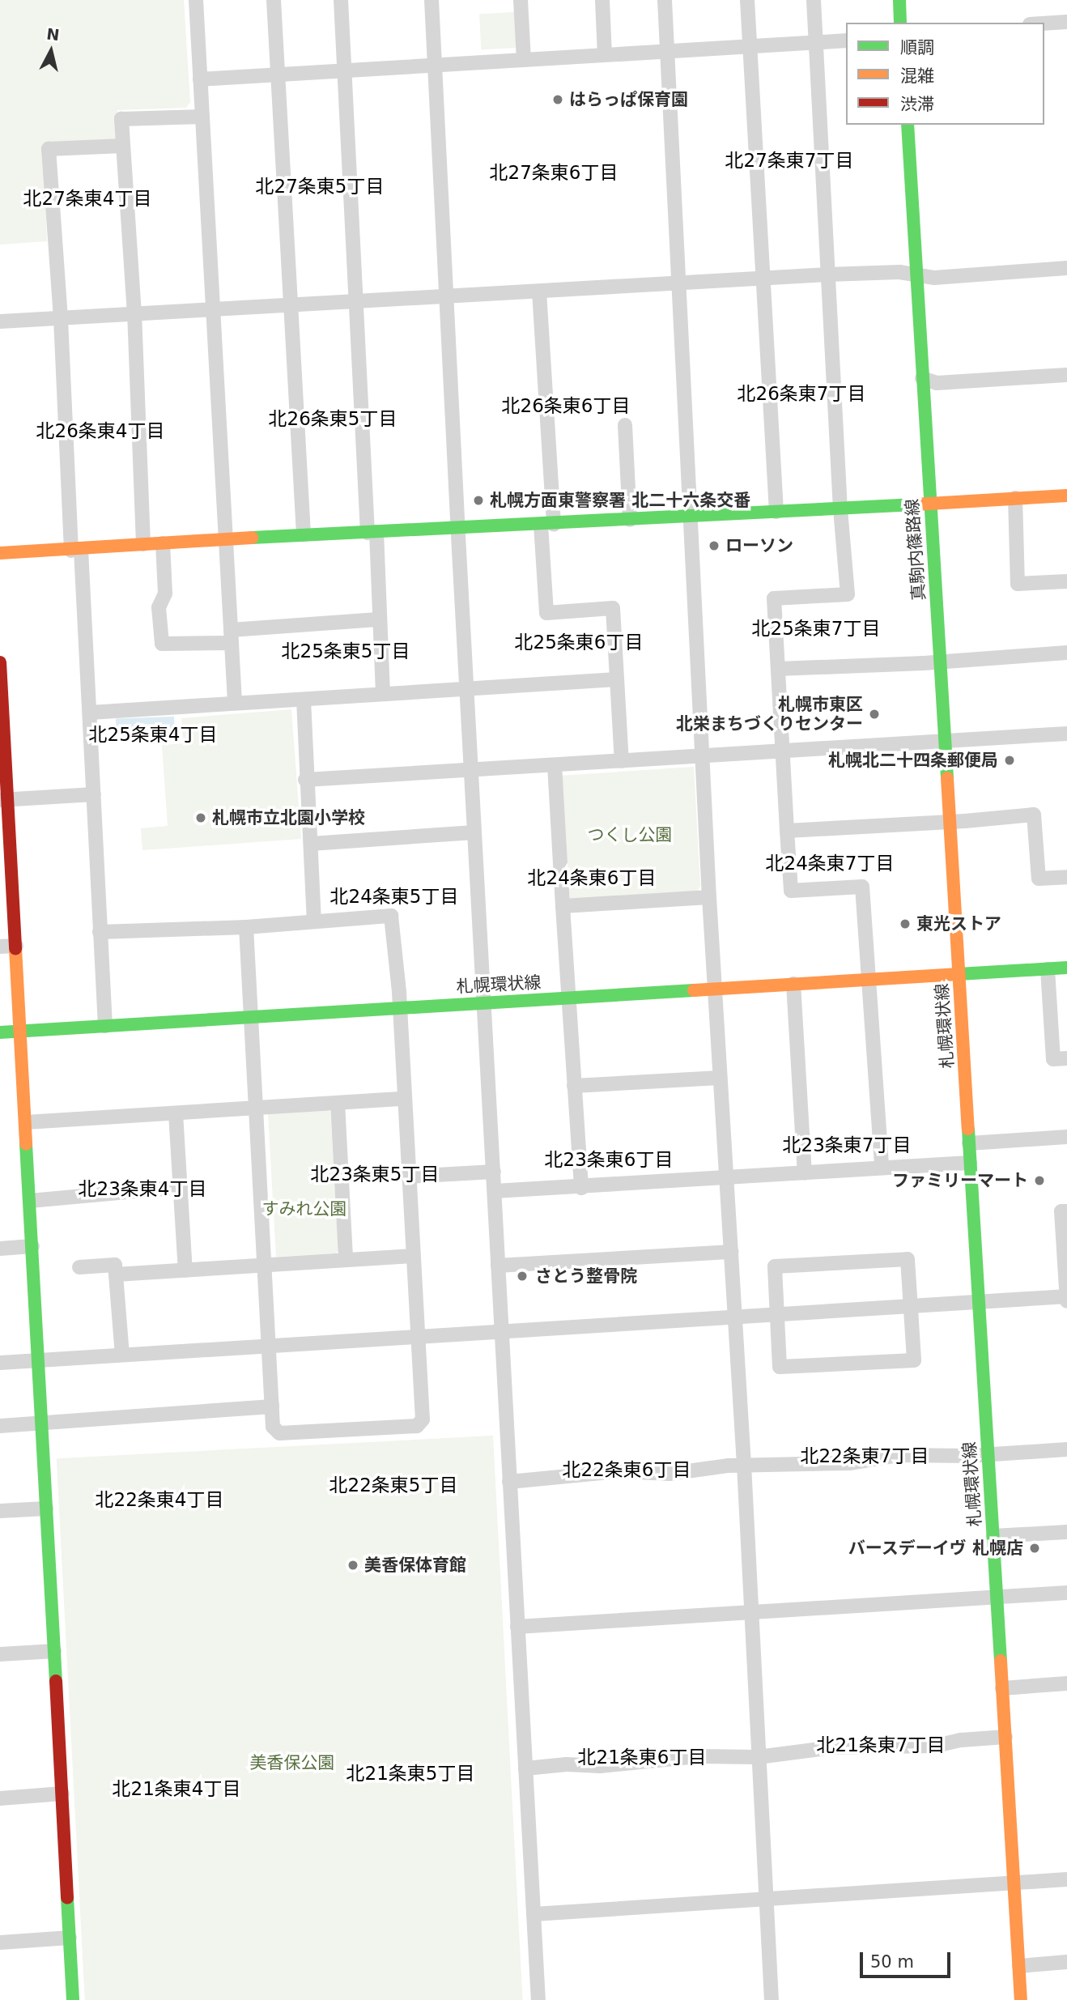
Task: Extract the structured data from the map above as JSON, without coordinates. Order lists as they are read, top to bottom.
{
  "streets": {
    "main road": ["真駒内篠路線", "札幌環状線"]
  },
  "crossings": [
    ["真駒内篠路線", "札幌環状線"]
  ],
  "districts": [
    "北27条東7丁目",
    "北27条東6丁目",
    "北27条東5丁目",
    "北27条東4丁目",
    "北26条東7丁目",
    "北26条東6丁目",
    "北26条東5丁目",
    "北26条東4丁目",
    "北25条東7丁目",
    "北25条東6丁目",
    "北25条東5丁目",
    "北25条東4丁目",
    "北24条東7丁目",
    "北24条東6丁目",
    "北24条東5丁目",
    "北23条東7丁目",
    "北23条東6丁目",
    "北23条東5丁目",
    "北23条東4丁目",
    "北22条東7丁目",
    "北22条東6丁目",
    "北22条東5丁目",
    "北22条東4丁目",
    "北21条東7丁目",
    "北21条東6丁目",
    "北21条東5丁目",
    "北21条東4丁目"
  ],
  "parks": ["つくし公園", "すみれ公園", "美香保公園"],
  "places": [
    "はらっぱ保育園",
    "札幌方面東警察署 北二十六条交番",
    "ローソン",
    "札幌市東区 北栄まちづくりセンター",
    "札幌北二十四条郵便局",
    "札幌市立北園小学校",
    "東光ストア",
    "ファミリーマート",
    "さとう整骨院",
    "バースデーイヴ 札幌店",
    "美香保体育館"
  ],
  "legend": ["順調", "混雑", "渋滞"],
  "scale_bar": "50 m",
  "north": "top"
}
